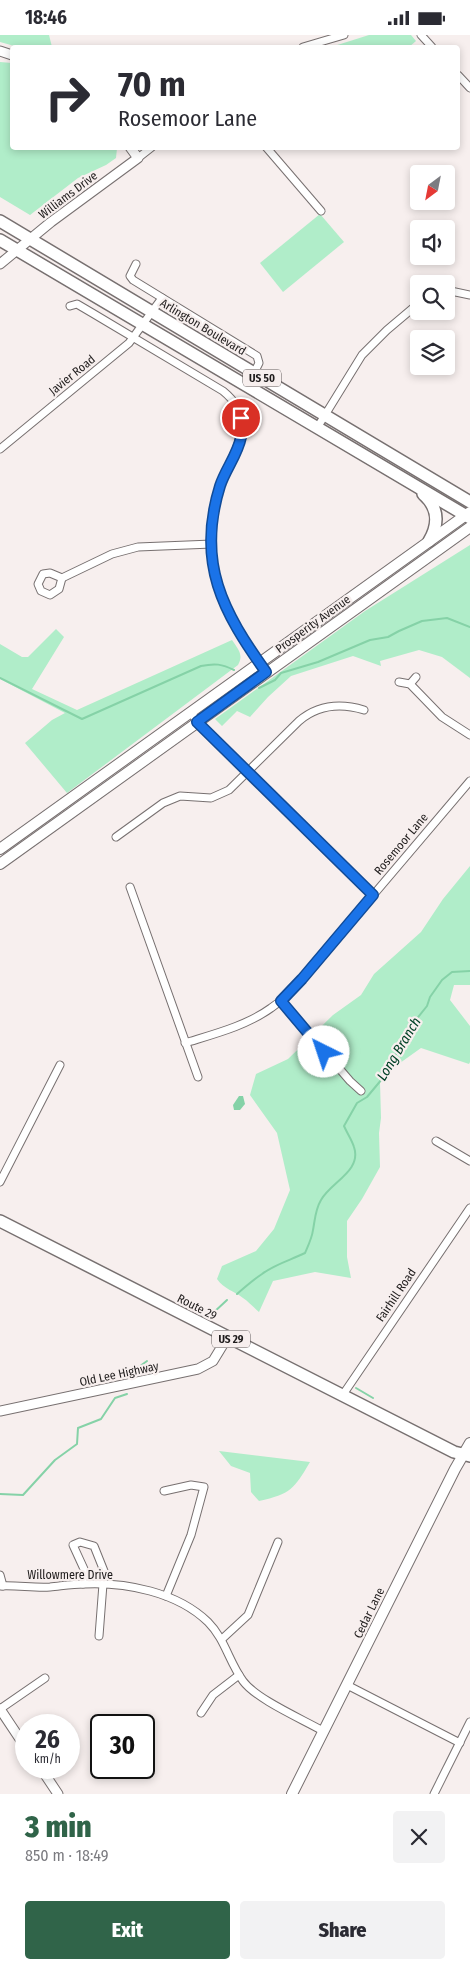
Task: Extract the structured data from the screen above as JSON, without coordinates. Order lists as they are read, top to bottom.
{
  "streets": {
    "main road": [
      "Arlington Boulevard",
      "US 50",
      "Prosperity Avenue",
      "Route 29",
      "US 29",
      "Cedar Lane"
    ],
    "street": [
      "Williams Drive",
      "Javier Road",
      "Rosemoor Lane",
      "Fairhill Road",
      "Old Lee Highway",
      "Willowmere Drive"
    ]
  },
  "crossings": [
    ["Williams Drive", "Arlington Boulevard"],
    ["Williams Drive", "US 50"],
    ["Arlington Boulevard", "Javier Road"],
    ["Javier Road", "US 50"],
    ["US 50", "Prosperity Avenue"],
    ["Fairhill Road", "Route 29"],
    ["Route 29", "Old Lee Highway"],
    ["Route 29", "Cedar Lane"],
    ["Willowmere Drive", "Cedar Lane"]
  ],
  "water": ["Long Branch"],
  "north": "bottom left",
  "page": {
    "status": "18:46",
    "turn": ["70 m", "Rosemoor Lane"],
    "speed": "26 km/h",
    "limit": "30",
    "heading": ["3 min", "850 m · 18:49"],
    "buttons": ["Exit", "Share"]
  }
}
